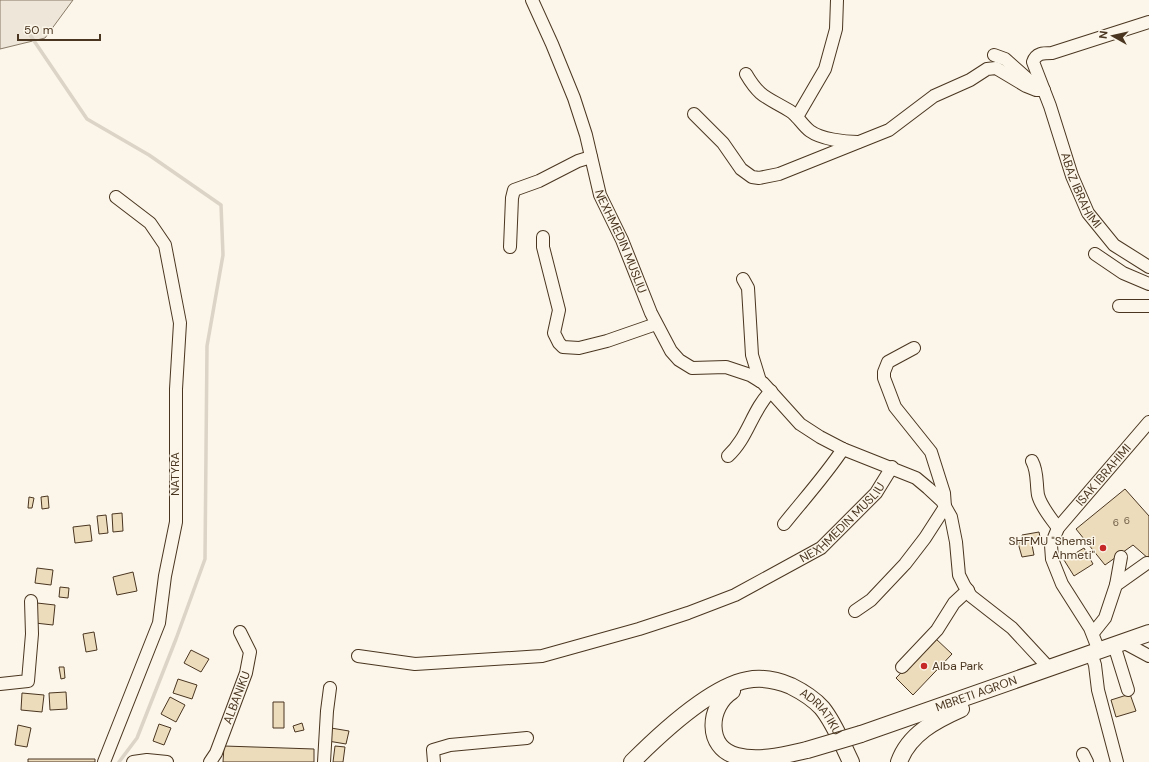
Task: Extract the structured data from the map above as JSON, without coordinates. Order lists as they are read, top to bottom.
{
  "streets": {
    "main road": ["MBRETI AGRON", "ADRIATIKU"],
    "street": [
      "ABAZ IBRAHIMI",
      "NEXHMEDIN MUSLIU",
      "NATYRA",
      "ISAK IBRAHIMI",
      "ALBANIKU"
    ]
  },
  "crossings": [
    ["NEXHMEDIN MUSLIU", "MBRETI AGRON"],
    ["ISAK IBRAHIMI", "MBRETI AGRON"]
  ],
  "places": ["SHFMU \"Shemsi Ahmeti\"", "Alba Park"],
  "house_numbers": ["6", "6"],
  "scale_bar": "50 m",
  "north": "left"
}
